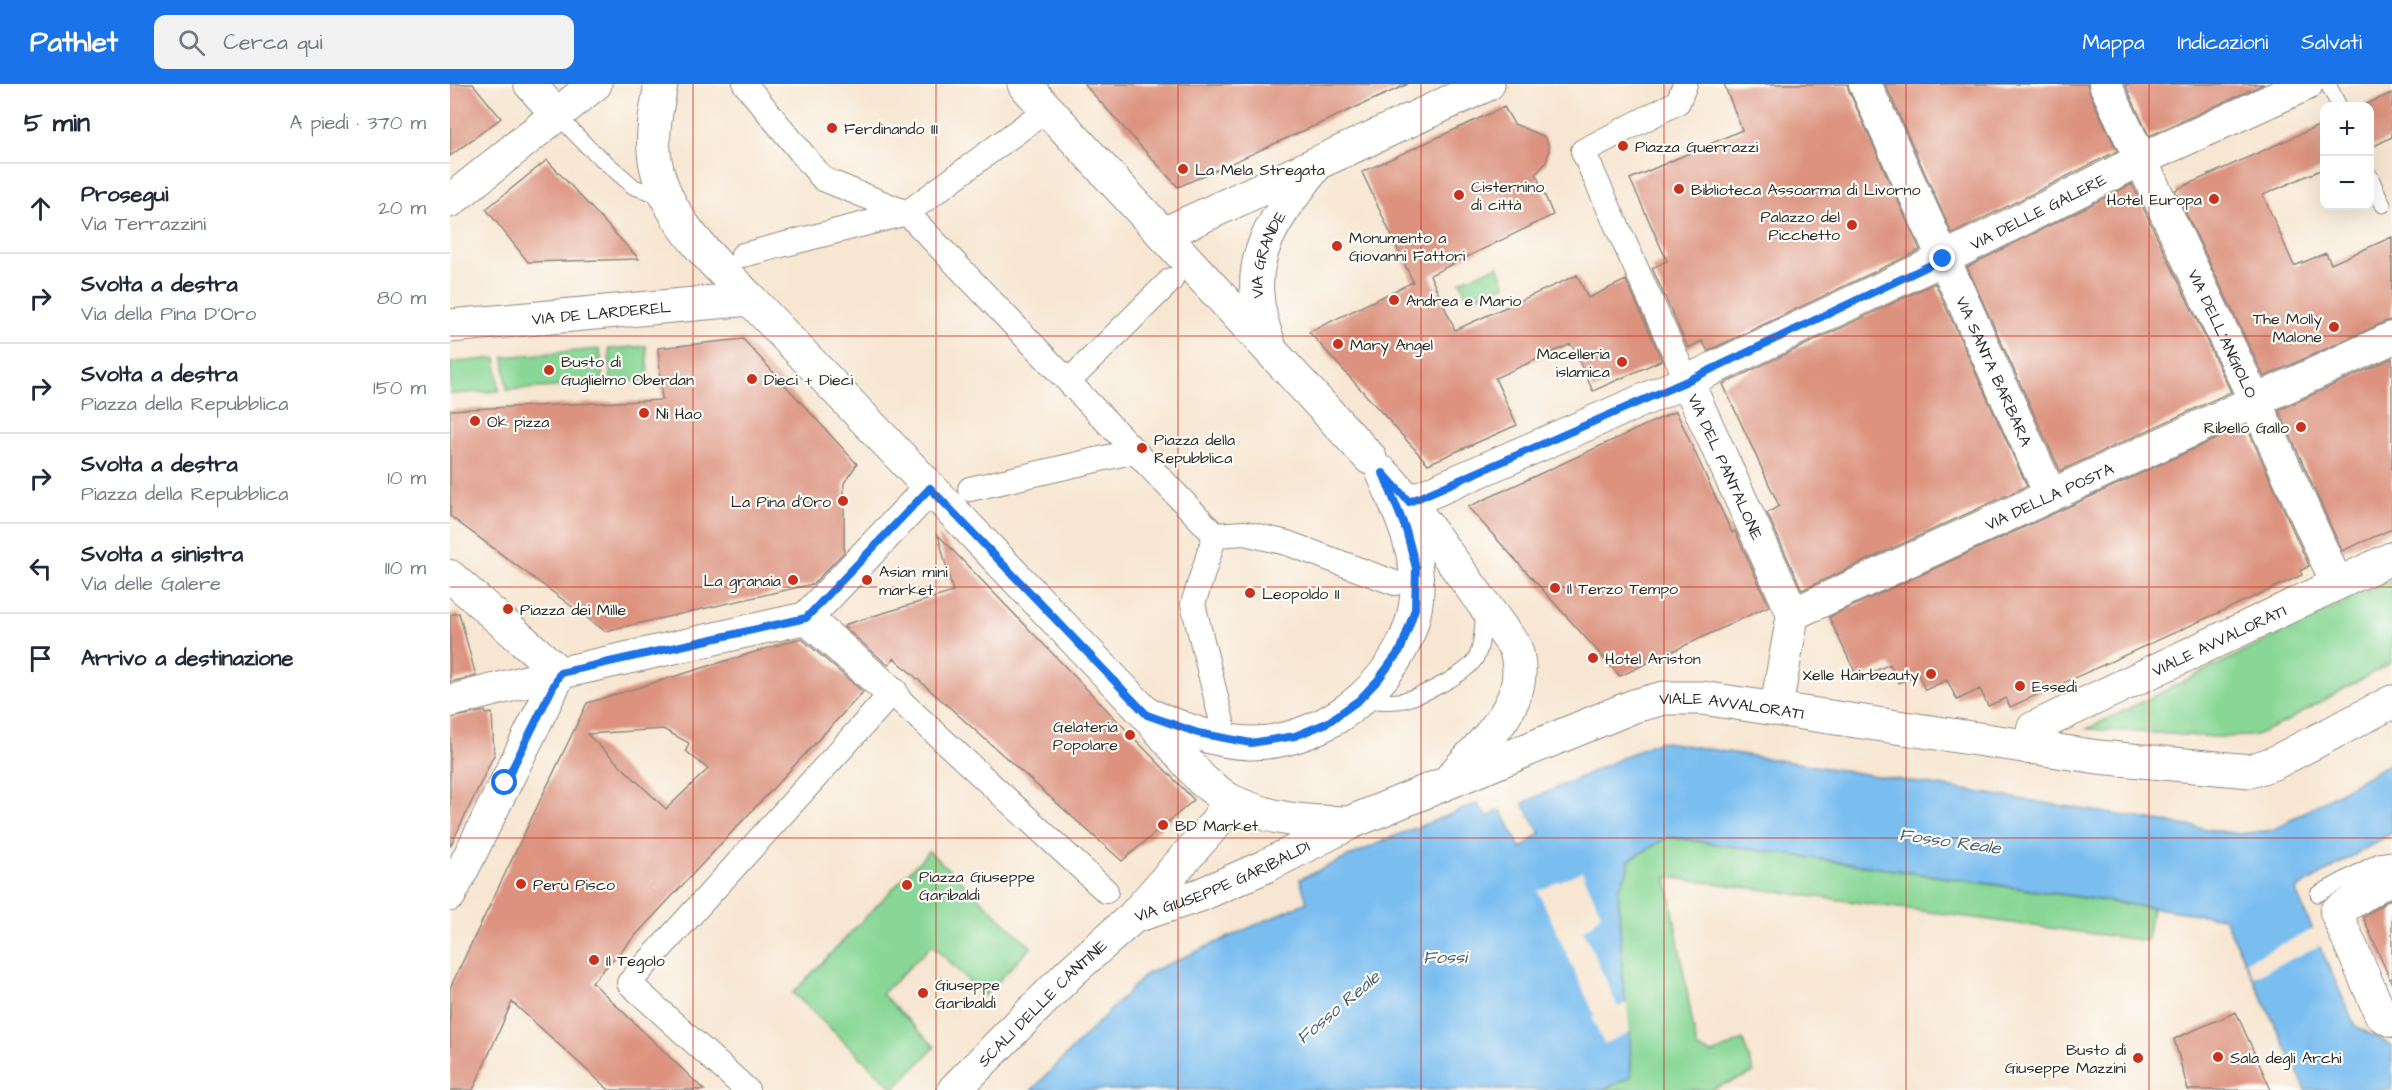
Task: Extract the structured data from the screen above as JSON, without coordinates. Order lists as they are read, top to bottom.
{
  "streets": {
    "main road": [
      "VIA GRANDE",
      "VIA DE LARDEREL",
      "VIALE AVVALORATI",
      "VIA GIUSEPPE GARIBALDI",
      "SCALI DELLE CANTINE"
    ],
    "street": [
      "VIA DELLE GALERE",
      "VIA DELL'ANGIOLO",
      "VIA SANTA BARBARA",
      "VIA DEL PANTALONE",
      "VIA DELLA POSTA"
    ]
  },
  "crossings": [
    ["VIA DELLE GALERE", "VIA DELL'ANGIOLO"],
    ["VIA DELLE GALERE", "VIA SANTA BARBARA"],
    ["VIA DELLE GALERE", "VIA DEL PANTALONE"],
    ["VIA DELL'ANGIOLO", "VIA DELLA POSTA"],
    ["VIA DELL'ANGIOLO", "VIALE AVVALORATI"],
    ["VIA SANTA BARBARA", "VIA DELLA POSTA"],
    ["VIA DEL PANTALONE", "VIA DELLA POSTA"],
    ["VIA GIUSEPPE GARIBALDI", "SCALI DELLE CANTINE"]
  ],
  "water": ["Fosso Reale", "Fossi"],
  "places": [
    "Ferdinando III",
    "Piazza Guerrazzi",
    "La Mela Stregata",
    "Biblioteca Assoarma di Livorno",
    "Cisternino di città",
    "Hotel Europa",
    "Palazzo del Picchetto",
    "Monumento a Giovanni Fattori",
    "Andrea e Mario",
    "The Molly Malone",
    "Mary Angel",
    "Macelleria islamica",
    "Busto di Guglielmo Oberdan",
    "Dieci + Dieci",
    "Ni Hao",
    "Ok pizza",
    "Ribello Gallo",
    "Piazza della Repubblica",
    "La Pina d'Oro",
    "La granaia",
    "Asian mini market",
    "Il Terzo Tempo",
    "Leopoldo II",
    "Piazza dei Mille",
    "Hotel Ariston",
    "Xelle Hairbeauty",
    "Essedi",
    "Gelateria Popolare",
    "BD Market",
    "Perù Pisco",
    "Piazza Giuseppe Garibaldi",
    "Il Tegolo",
    "Giuseppe Garibaldi",
    "Sala degli Archi",
    "Busto di Giuseppe Mazzini"
  ],
  "page": {
    "header": "Pathlet",
    "search": "Cerca qui",
    "nav": ["Mappa", "Indicazioni", "Salvati"],
    "heading": ["5 min", "A piedi · 370 m"],
    "map_buttons": ["+", "−"],
    "list": [
      ["Prosegui", "Via Terrazzini", "20 m"],
      ["Svolta a destra", "Via della Pina D'Oro", "80 m"],
      ["Svolta a destra", "Piazza della Repubblica", "150 m"],
      ["Svolta a destra", "Piazza della Repubblica", "10 m"],
      ["Svolta a sinistra", "Via delle Galere", "110 m"],
      "Arrivo a destinazione"
    ]
  }
}
